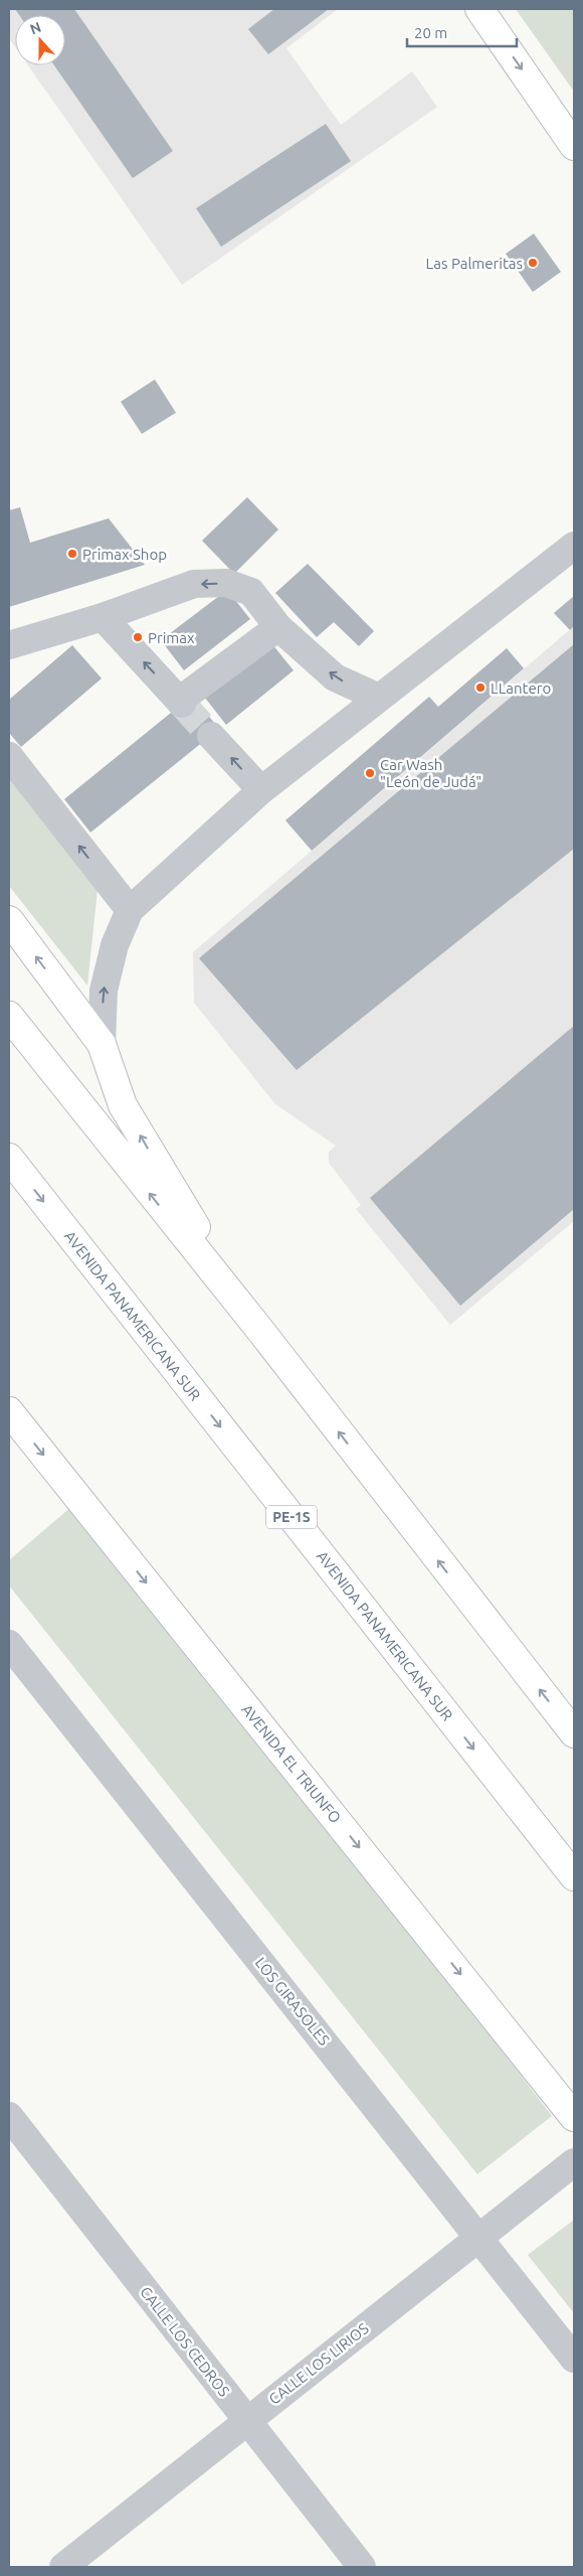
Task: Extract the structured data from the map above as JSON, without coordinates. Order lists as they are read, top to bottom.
{
  "streets": {
    "main road": ["AVENIDA PANAMERICANA SUR", "PE-1S", "AVENIDA EL TRIUNFO"],
    "street": ["LOS GIRASOLES", "CALLE LOS CEDROS", "CALLE LOS LIRIOS"]
  },
  "crossings": [
    ["LOS GIRASOLES", "CALLE LOS LIRIOS"],
    ["CALLE LOS CEDROS", "CALLE LOS LIRIOS"]
  ],
  "places": [
    "Las Palmeritas",
    "Primax Shop",
    "Primax",
    "LLantero",
    "Car Wash \"León de Judá\""
  ],
  "scale_bar": "20 m",
  "north": "top"
}
